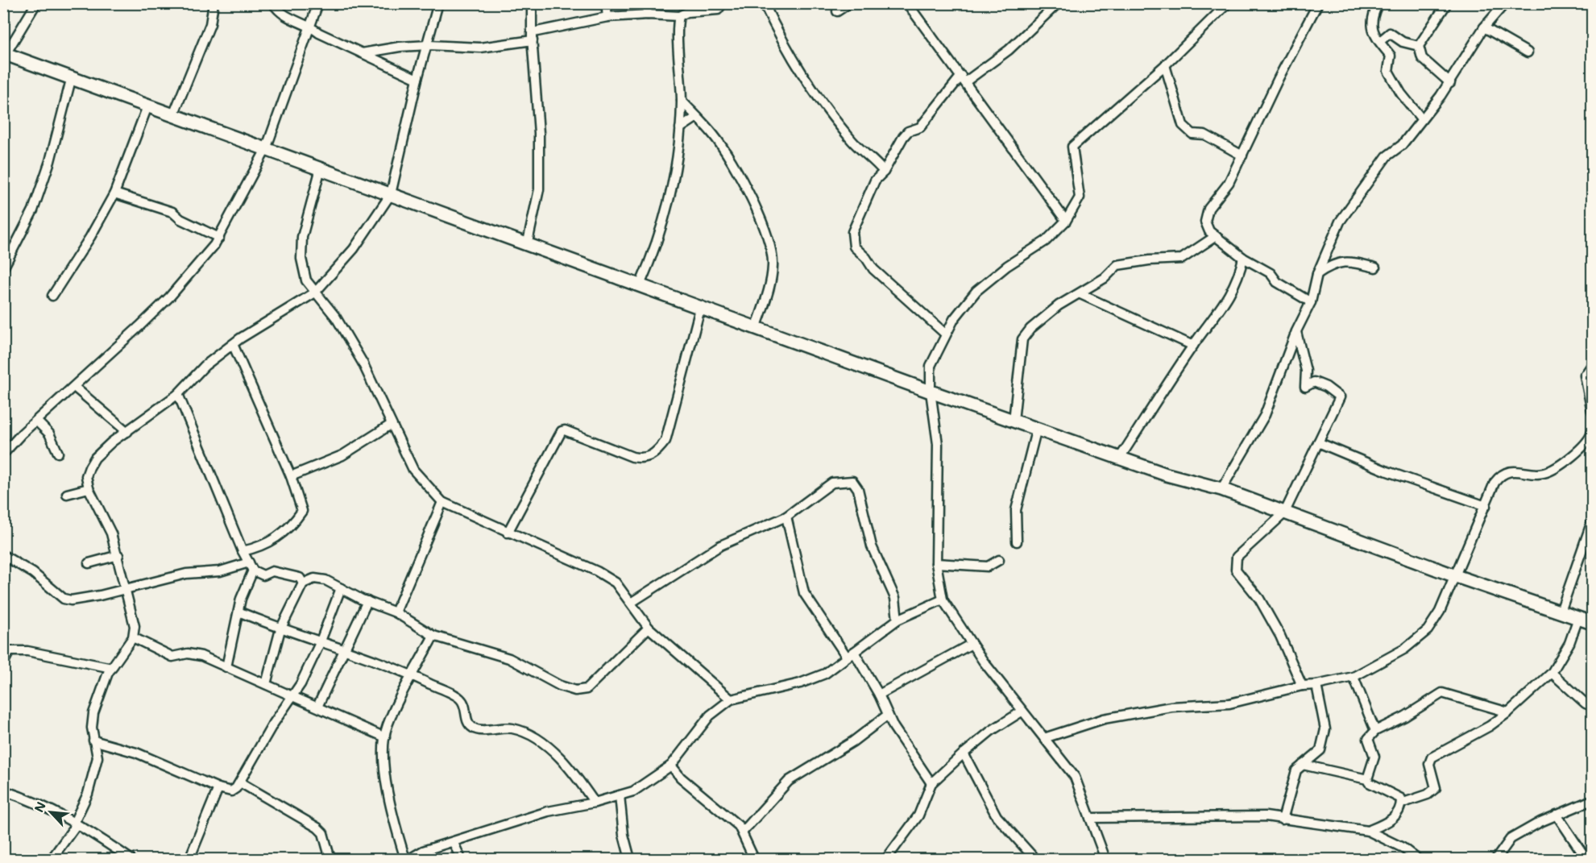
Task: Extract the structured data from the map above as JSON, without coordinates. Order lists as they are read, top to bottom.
{
  "north": "top left"
}
